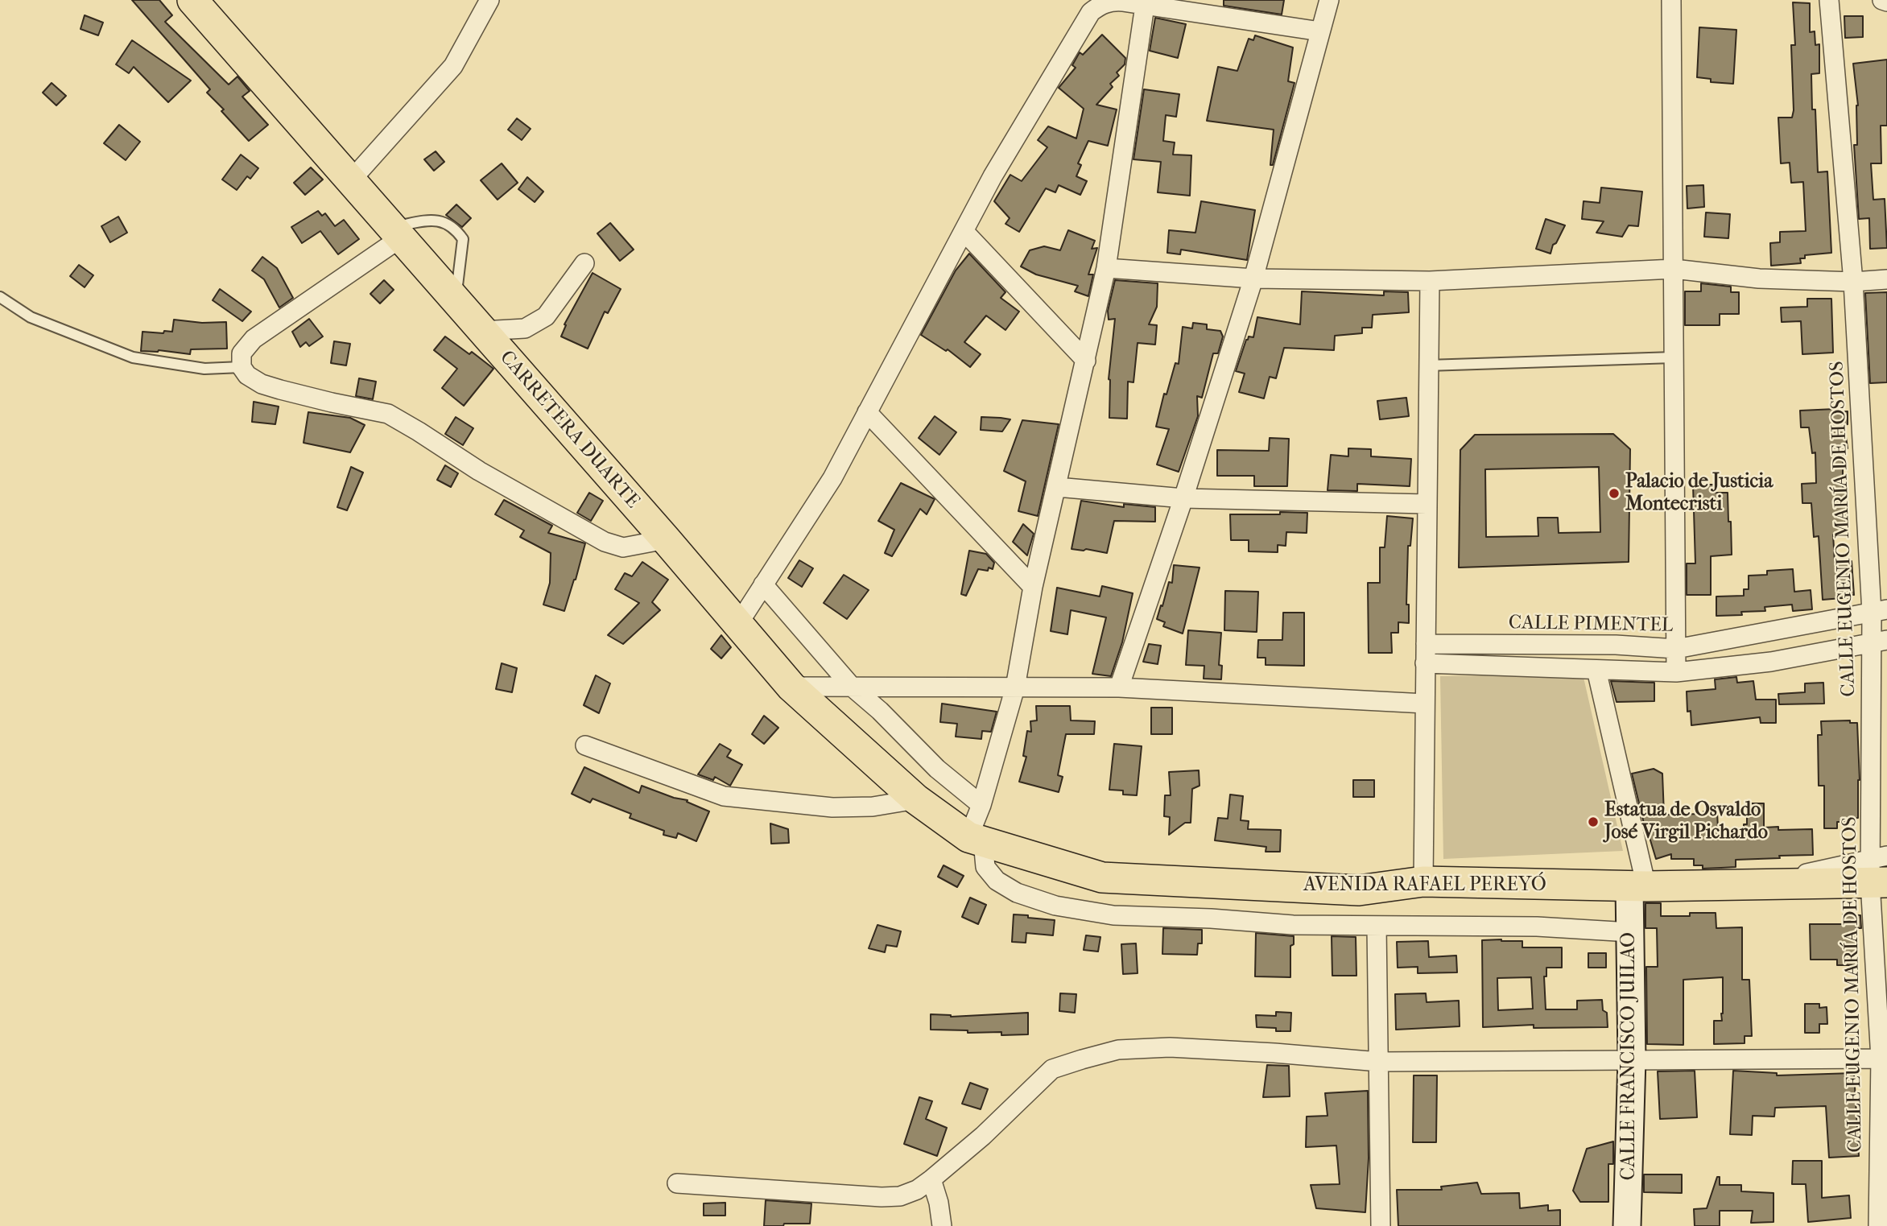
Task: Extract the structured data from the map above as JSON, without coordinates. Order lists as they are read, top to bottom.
{
  "streets": {
    "main road": ["CARRETERA DUARTE", "AVENIDA RAFAEL PEREYÓ"],
    "street": ["CALLE EUGENIO MARÍA DE HOSTOS", "CALLE PIMENTEL", "CALLE FRANCISCO JUILAO"]
  },
  "crossings": [
    ["CARRETERA DUARTE", "AVENIDA RAFAEL PEREYÓ"],
    ["CALLE EUGENIO MARÍA DE HOSTOS", "CALLE PIMENTEL"],
    ["CALLE EUGENIO MARÍA DE HOSTOS", "AVENIDA RAFAEL PEREYÓ"],
    ["AVENIDA RAFAEL PEREYÓ", "CALLE FRANCISCO JUILAO"]
  ],
  "places": ["Palacio de Justicia Montecristi", "Estatua de Osvaldo José Virgil Pichardo"]
}
